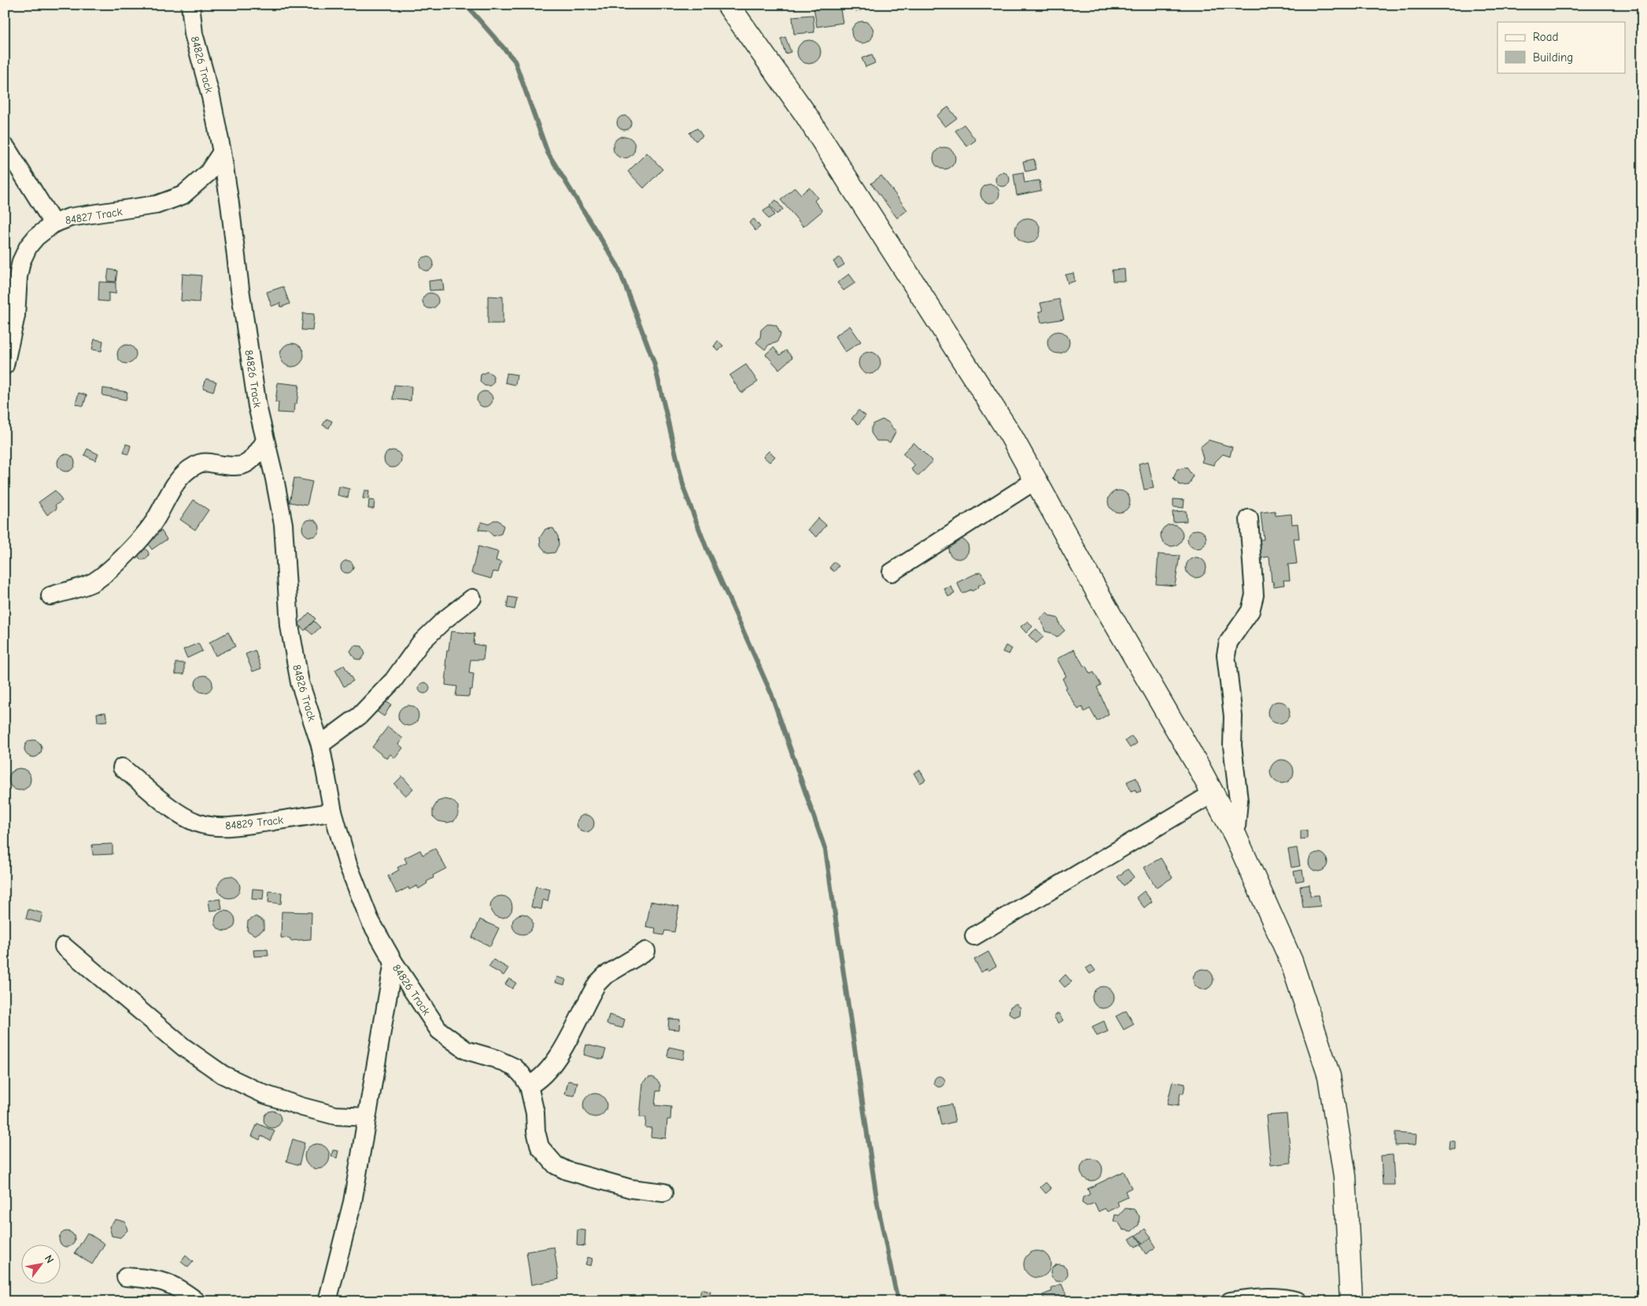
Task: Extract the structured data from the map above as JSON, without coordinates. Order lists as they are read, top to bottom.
{
  "streets": {
    "street": ["84826 Track", "84827 Track", "84829 Track"]
  },
  "crossings": [
    ["84826 Track", "84827 Track"],
    ["84826 Track", "84829 Track"]
  ],
  "legend": ["Road", "Building"],
  "north": "top right"
}
